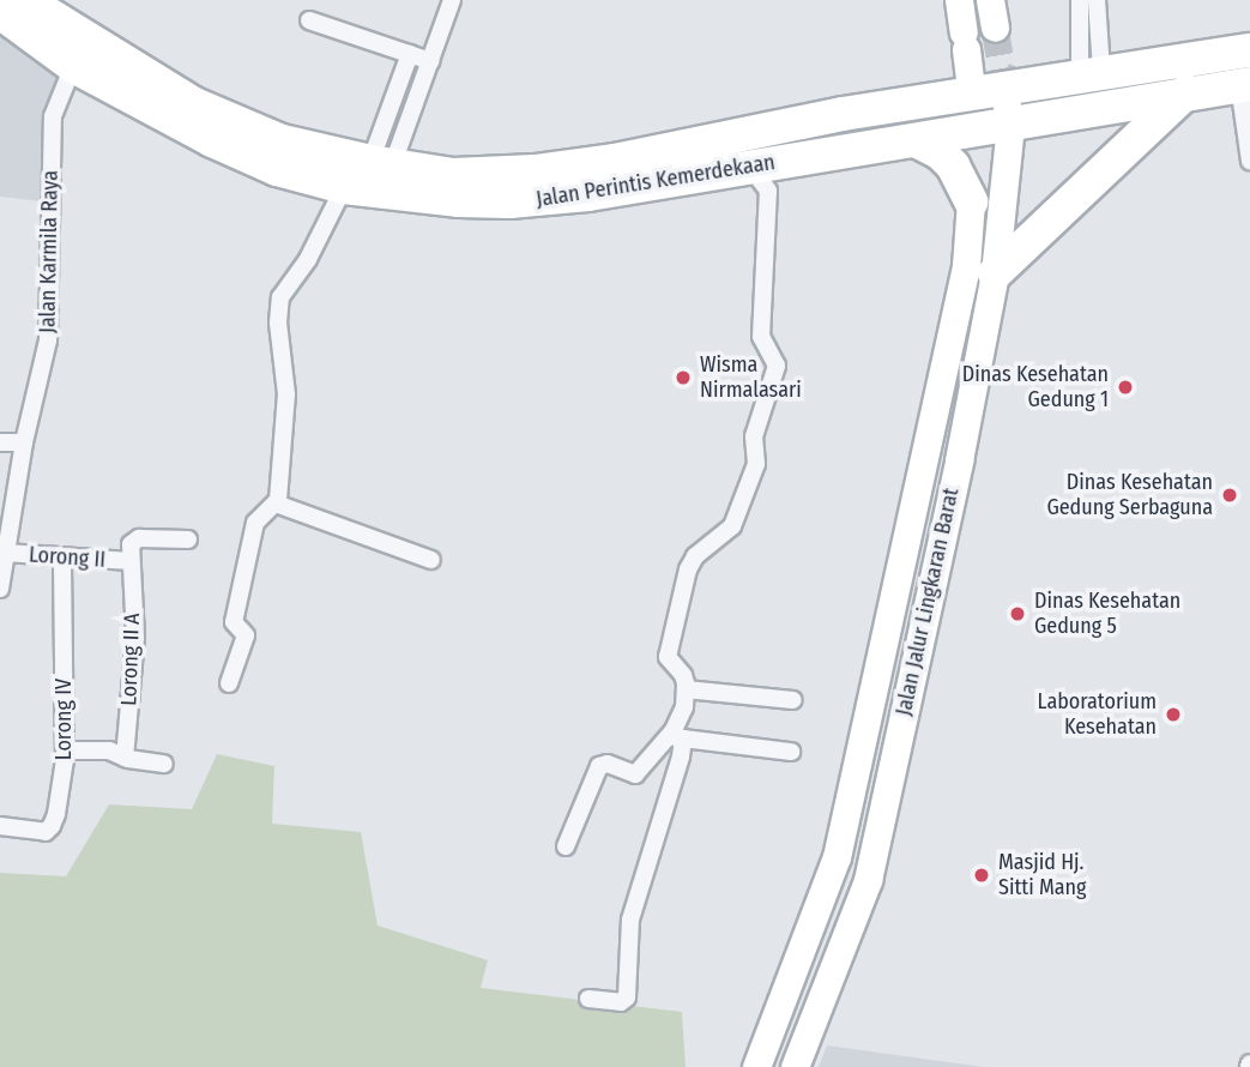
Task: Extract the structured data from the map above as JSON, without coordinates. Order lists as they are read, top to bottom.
{
  "streets": {
    "highway": ["Jalan Perintis Kemerdekaan"],
    "main road": ["Jalan Jalur Lingkaran Barat"],
    "street": [
      "Jalan Karmila Raya",
      "Lorong II",
      "Lorong II A",
      "Lorong IV"
    ]
  },
  "crossings": [
    ["Jalan Perintis Kemerdekaan", "Jalan Karmila Raya"],
    ["Jalan Perintis Kemerdekaan", "Jalan Jalur Lingkaran Barat"],
    ["Jalan Karmila Raya", "Lorong II"],
    ["Lorong II", "Lorong II A"],
    ["Lorong II", "Lorong IV"]
  ],
  "places": [
    "Wisma Nirmalasari",
    "Dinas Kesehatan Gedung 1",
    "Dinas Kesehatan Gedung Serbaguna",
    "Dinas Kesehatan Gedung 5",
    "Laboratorium Kesehatan",
    "Masjid Hj. Sitti Mang"
  ]
}
